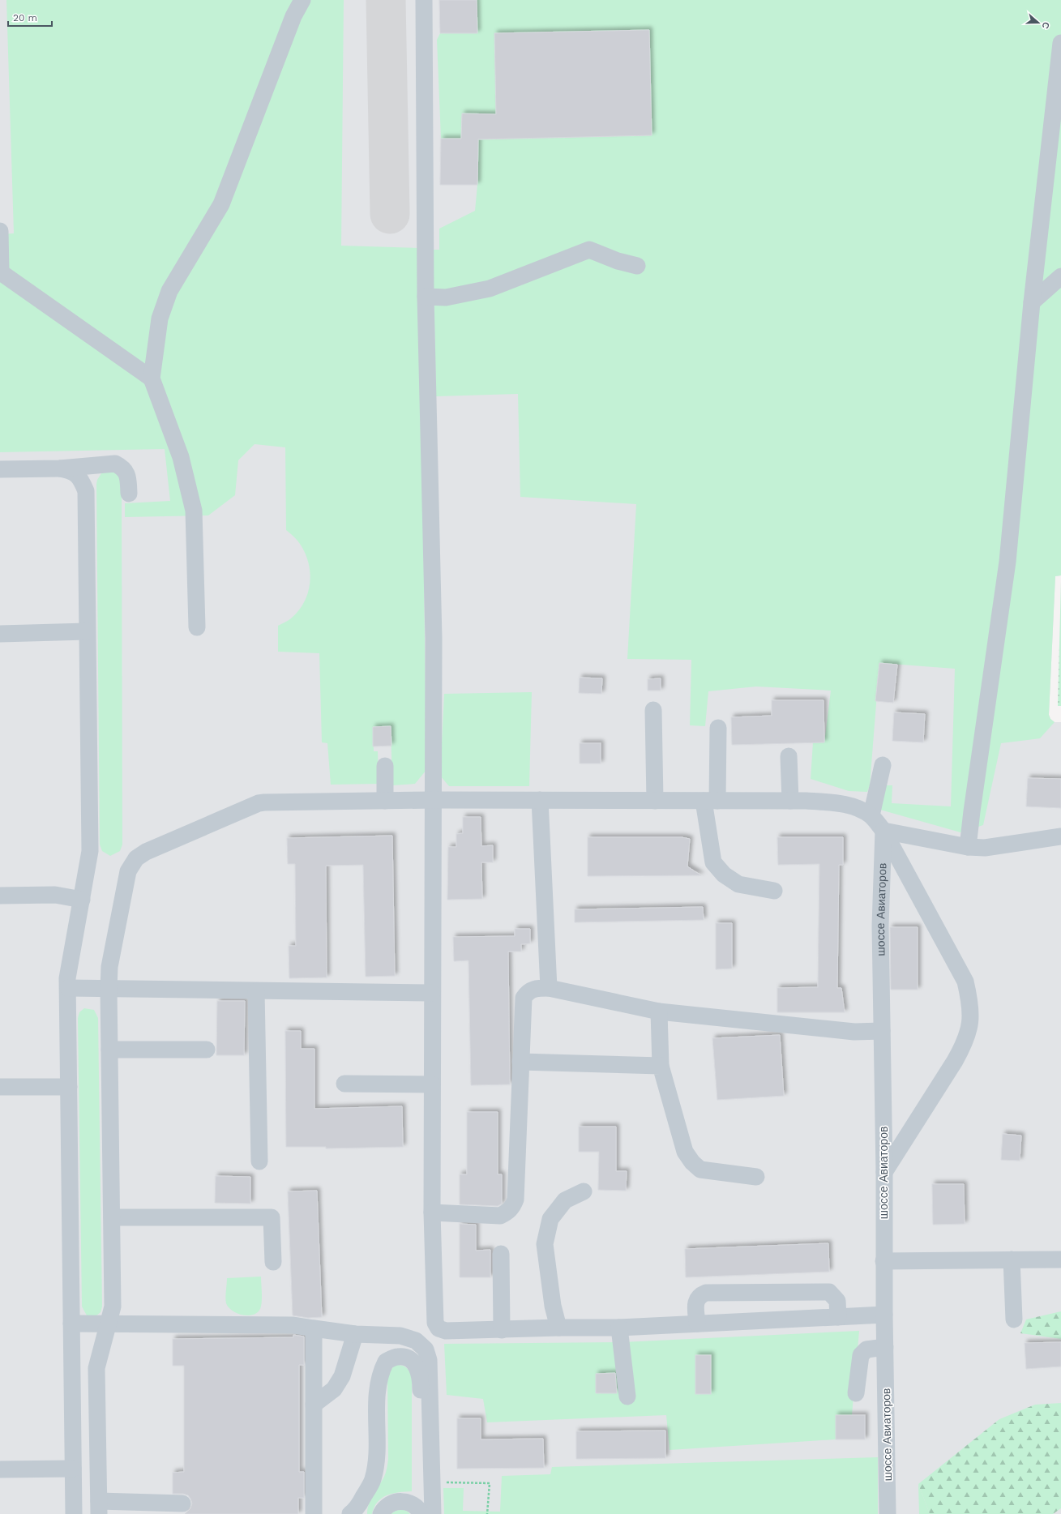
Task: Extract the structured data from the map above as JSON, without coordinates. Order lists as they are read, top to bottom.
{
  "streets": {
    "street": ["шоссе Авиаторов"]
  },
  "scale_bar": "20 m",
  "north": "right"
}
